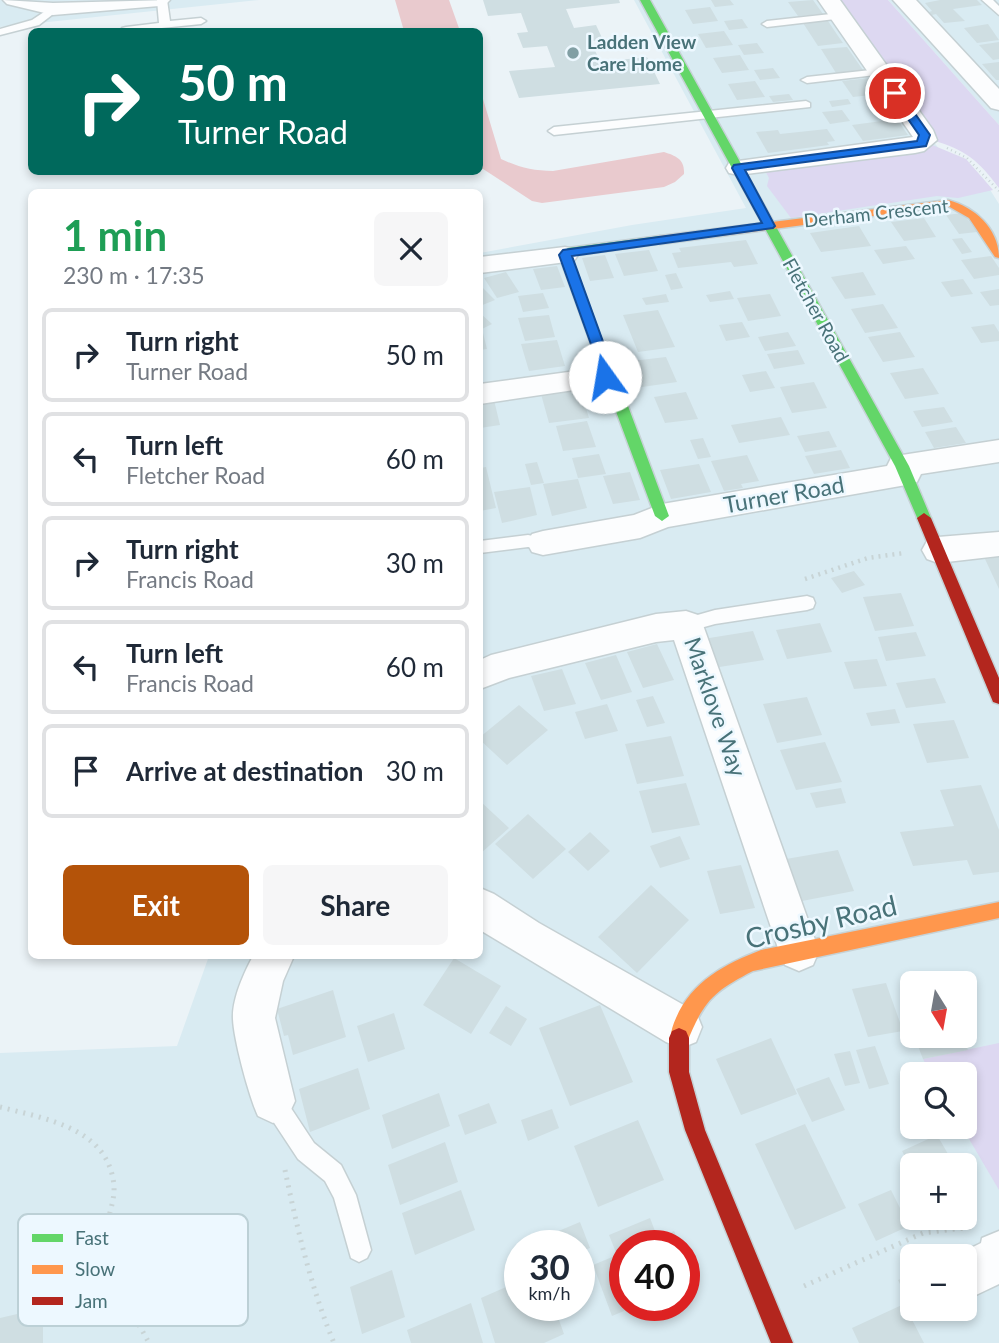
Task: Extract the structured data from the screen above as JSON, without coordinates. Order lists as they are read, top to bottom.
{
  "streets": {
    "street": [
      "Derham Crescent",
      "Fletcher Road",
      "Turner Road",
      "Marklove Way",
      "Crosby Road"
    ]
  },
  "crossings": [
    ["Derham Crescent", "Fletcher Road"],
    ["Fletcher Road", "Turner Road"],
    ["Marklove Way", "Crosby Road"]
  ],
  "places": ["Ladden View Care Home"],
  "legend": ["Fast", "Slow", "Jam"],
  "north": "bottom",
  "page": {
    "turn": ["50 m", "Turner Road"],
    "heading": ["1 min", "230 m · 17:35"],
    "list": [
      {
        "name": "Turn right",
        "note": "Turner Road",
        "value": "50 m"
      },
      {
        "name": "Turn left",
        "note": "Fletcher Road",
        "value": "60 m"
      },
      {
        "name": "Turn right",
        "note": "Francis Road",
        "value": "30 m"
      },
      {
        "name": "Turn left",
        "note": "Francis Road",
        "value": "60 m"
      },
      {
        "name": "Arrive at destination",
        "value": "30 m"
      }
    ],
    "buttons": ["Exit", "Share"],
    "map_buttons": ["+", "−"],
    "speed": "30 km/h",
    "limit": "40"
  }
}
